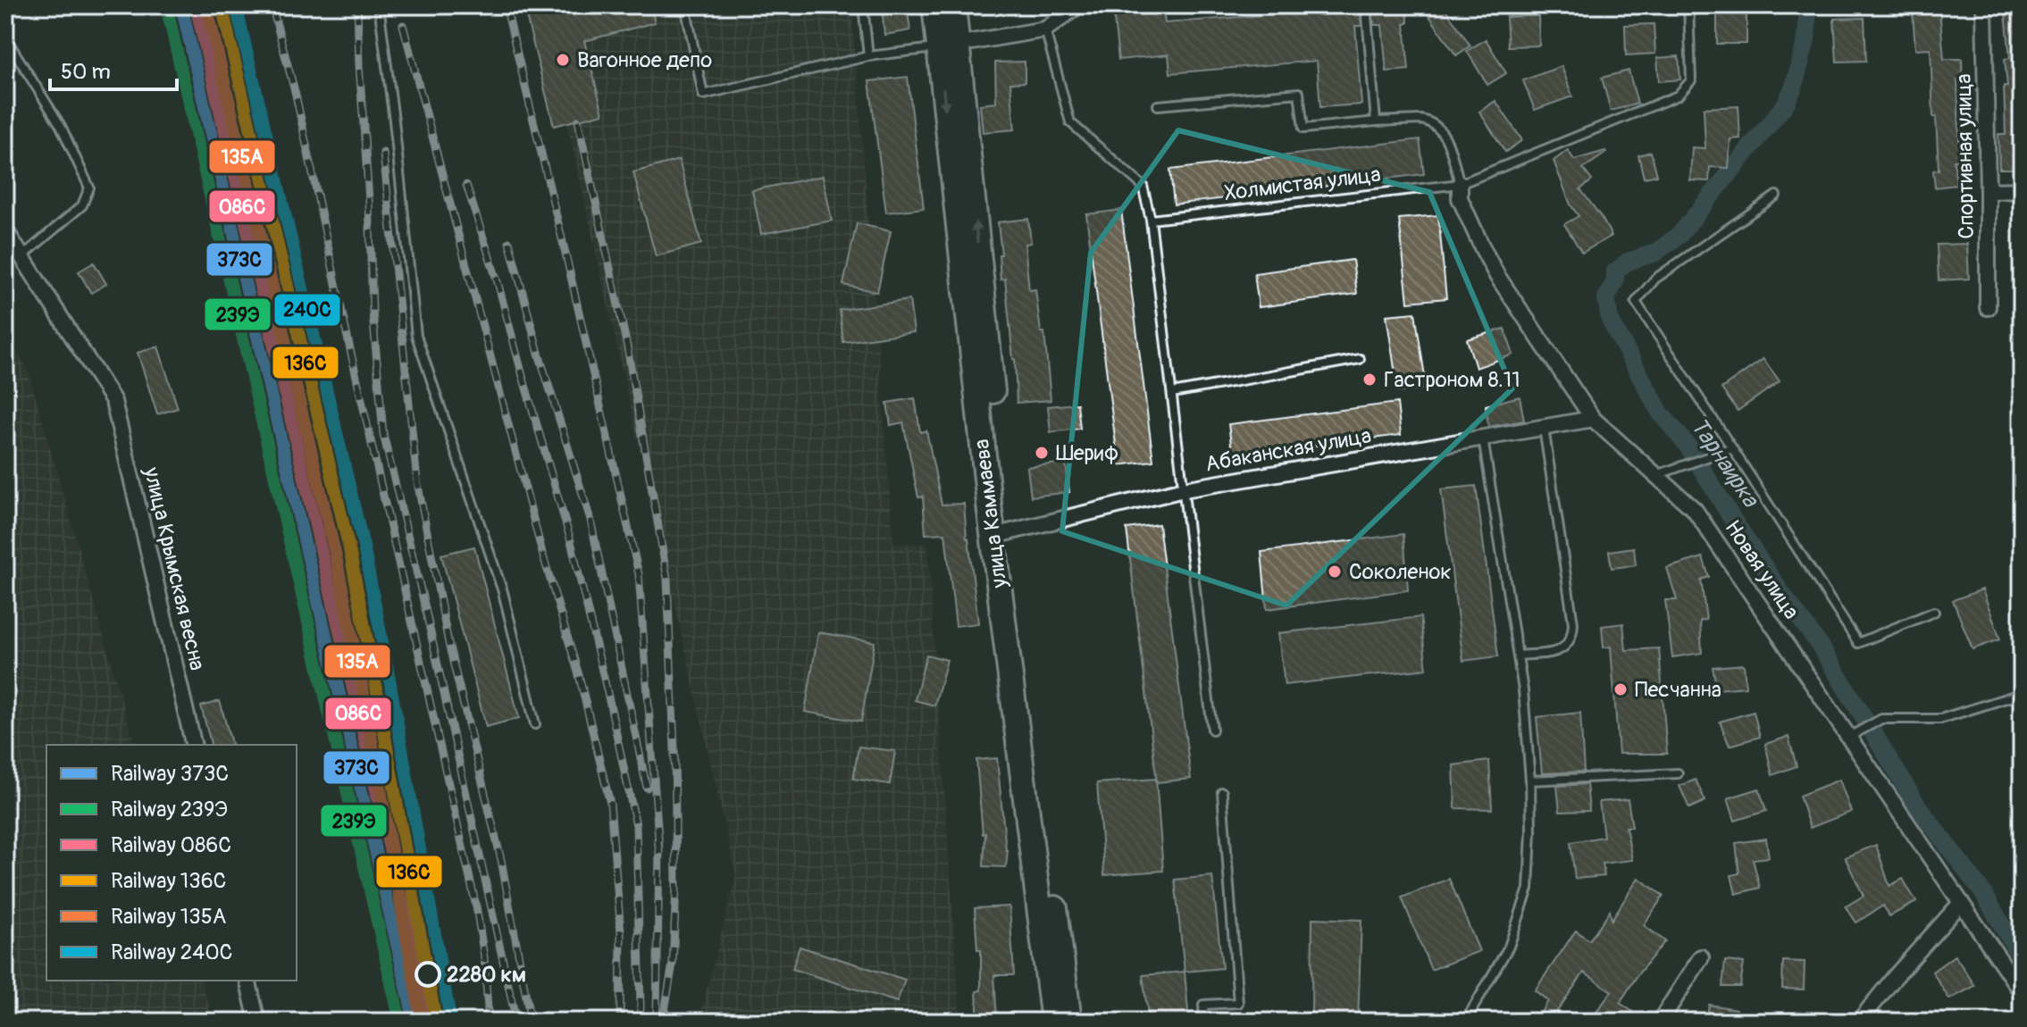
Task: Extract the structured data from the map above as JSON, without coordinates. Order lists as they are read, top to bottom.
{
  "streets": {
    "main road": ["улица Каммаева"],
    "street": [
      "Спортивная улица",
      "Абаканская улица",
      "улица Крымская весна",
      "Новая улица"
    ],
    "lane": ["Холмистая улица"]
  },
  "crossings": [
    ["Холмистая улица", "Новая улица"],
    ["Абаканская улица", "улица Каммаева"],
    ["Абаканская улица", "Новая улица"]
  ],
  "water": ["Тарнаирка"],
  "places": [
    "Вагонное депо",
    "Гастроном 8.11",
    "Шериф",
    "Соколенок",
    "Песчанна",
    "2280 км"
  ],
  "lines": [
    "rail line 373C",
    "rail line 086С",
    "rail line 136С",
    "rail line 240С",
    "rail line 239Э",
    "rail line 135А"
  ],
  "legend": [
    "Railway 373C",
    "Railway 239Э",
    "Railway 086С",
    "Railway 136С",
    "Railway 135А",
    "Railway 240С"
  ],
  "scale_bar": "50 m"
}
